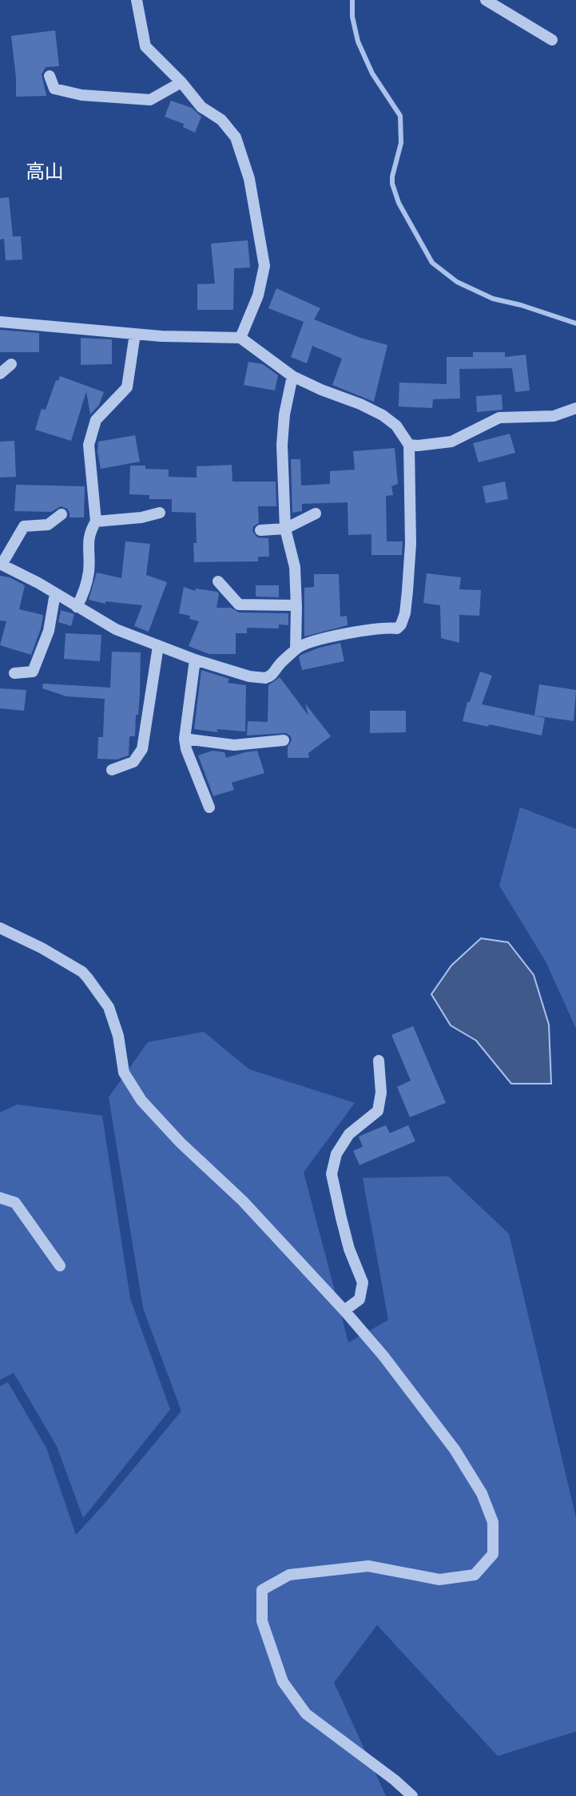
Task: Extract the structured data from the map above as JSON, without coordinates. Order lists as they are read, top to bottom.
{
  "districts": ["高山"]
}
